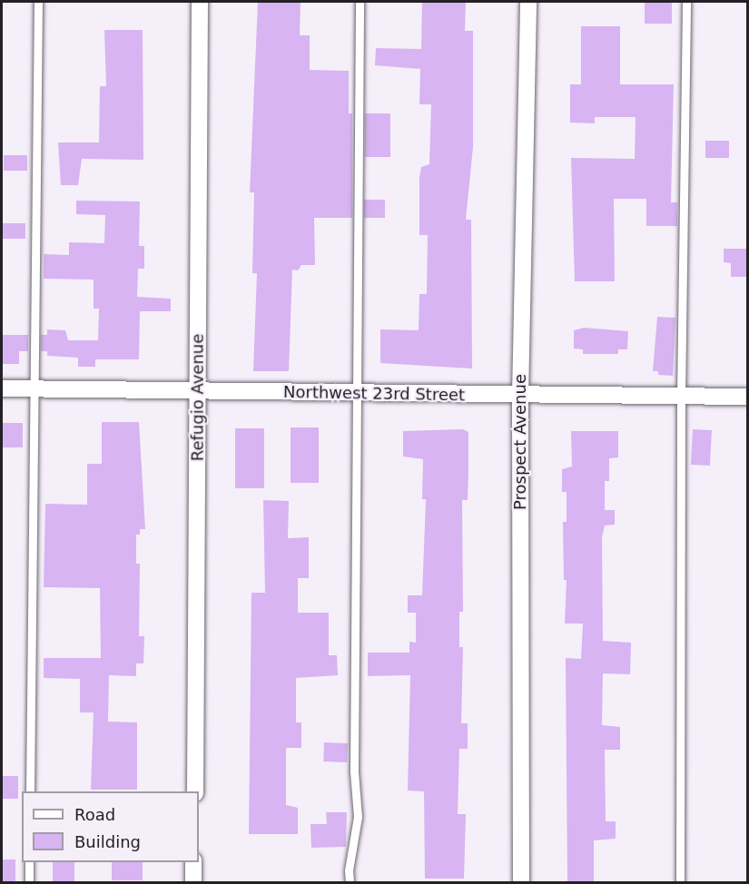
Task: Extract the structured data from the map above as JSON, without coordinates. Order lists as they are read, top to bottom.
{
  "streets": {
    "street": ["Northwest 23rd Street", "Refugio Avenue", "Prospect Avenue"]
  },
  "crossings": [
    ["Northwest 23rd Street", "Refugio Avenue"],
    ["Northwest 23rd Street", "Prospect Avenue"]
  ],
  "legend": ["Road", "Building"]
}
